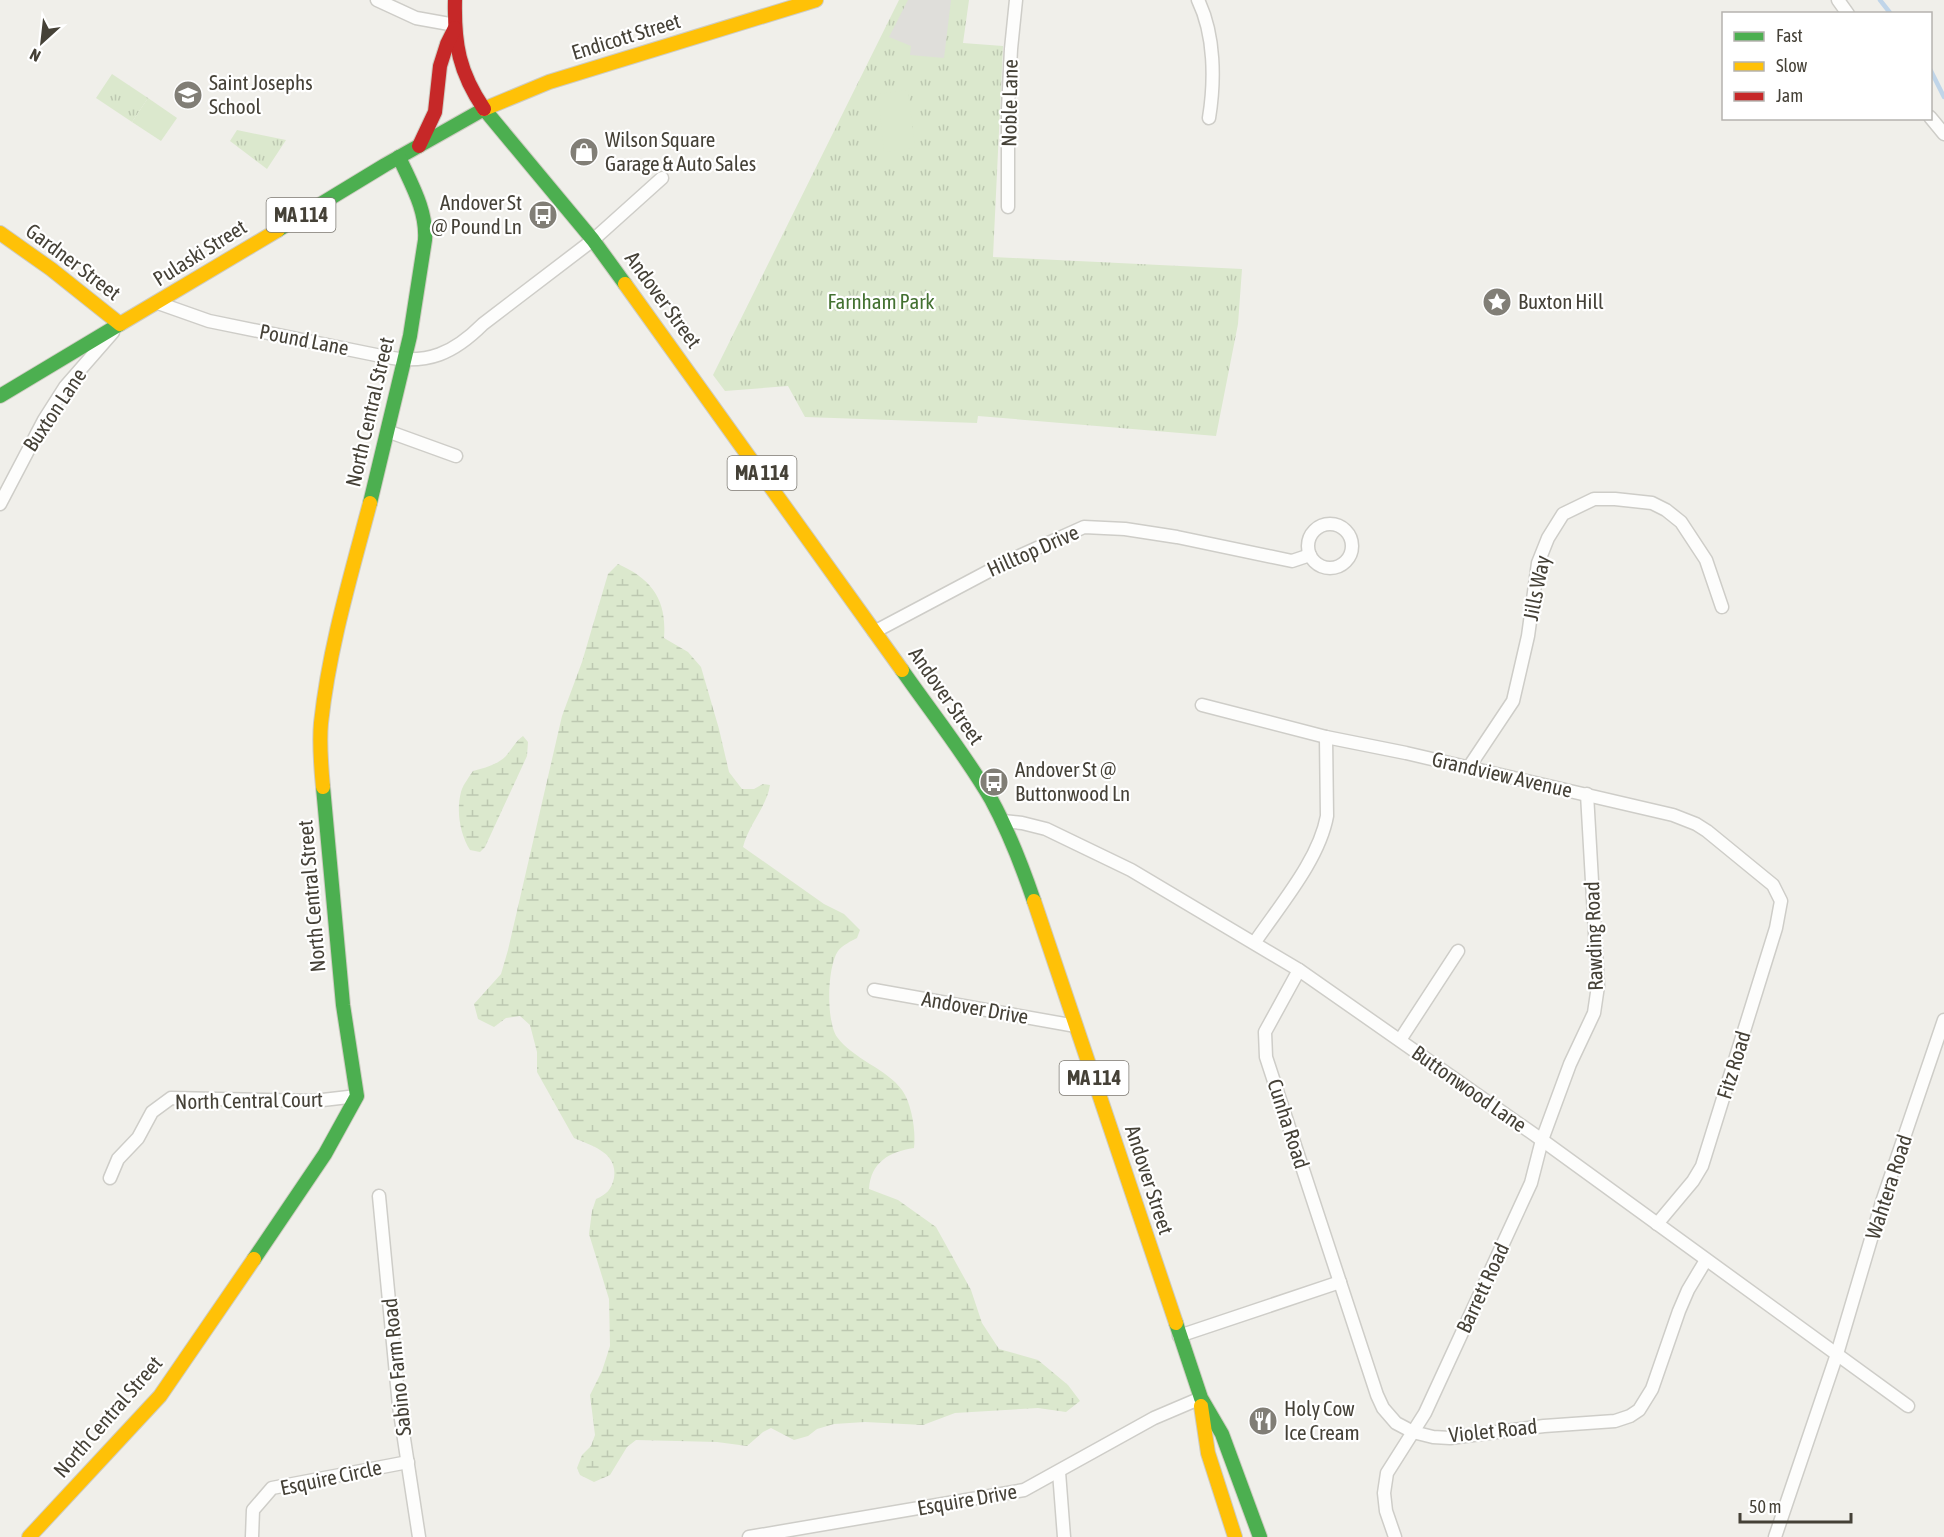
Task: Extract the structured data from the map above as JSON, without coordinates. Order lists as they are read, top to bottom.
{
  "streets": {
    "main road": [
      "Endicott Street",
      "MA 114",
      "Pulaski Street",
      "Gardner Street",
      "Andover Street",
      "North Central Street"
    ],
    "street": [
      "Noble Lane",
      "Pound Lane",
      "Buxton Lane",
      "Hilltop Drive",
      "Jills Way",
      "Grandview Avenue",
      "Rawding Road",
      "Andover Drive",
      "Fitz Road",
      "Buttonwood Lane",
      "North Central Court",
      "Cunha Road",
      "Wahtera Road",
      "Barrett Road",
      "Sabino Farm Road",
      "Violet Road",
      "Esquire Circle",
      "Esquire Drive"
    ]
  },
  "crossings": [
    ["Endicott Street", "Pulaski Street"],
    ["Endicott Street", "Andover Street"],
    ["Pulaski Street", "Gardner Street"],
    ["Pulaski Street", "Andover Street"],
    ["Pulaski Street", "Pound Lane"],
    ["Pulaski Street", "Buxton Lane"],
    ["Pulaski Street", "North Central Street"],
    ["Gardner Street", "Buxton Lane"],
    ["Andover Street", "Pound Lane"],
    ["Andover Street", "Hilltop Drive"],
    ["Andover Street", "Andover Drive"],
    ["Andover Street", "Buttonwood Lane"],
    ["Andover Street", "Esquire Drive"],
    ["Pound Lane", "North Central Street"],
    ["North Central Street", "North Central Court"],
    ["Jills Way", "Grandview Avenue"],
    ["Grandview Avenue", "Rawding Road"],
    ["Grandview Avenue", "Fitz Road"],
    ["Rawding Road", "Buttonwood Lane"],
    ["Rawding Road", "Barrett Road"],
    ["Fitz Road", "Buttonwood Lane"],
    ["Buttonwood Lane", "Cunha Road"],
    ["Buttonwood Lane", "Wahtera Road"],
    ["Buttonwood Lane", "Barrett Road"],
    ["Buttonwood Lane", "Violet Road"],
    ["Cunha Road", "Violet Road"],
    ["Barrett Road", "Violet Road"],
    ["Sabino Farm Road", "Esquire Circle"]
  ],
  "parks": ["Farnham Park"],
  "places": {
    "school or university": ["Saint Josephs School"],
    "shop": ["Wilson Square Garage & Auto Sales"],
    "bus stop": ["Andover St @ Pound Ln", "Andover St @ Buttonwood Ln"],
    "place": ["Buxton Hill"],
    "restaurant": ["Holy Cow Ice Cream"]
  },
  "legend": ["Fast", "Slow", "Jam"],
  "scale_bar": "50 m",
  "north": "bottom left"
}
